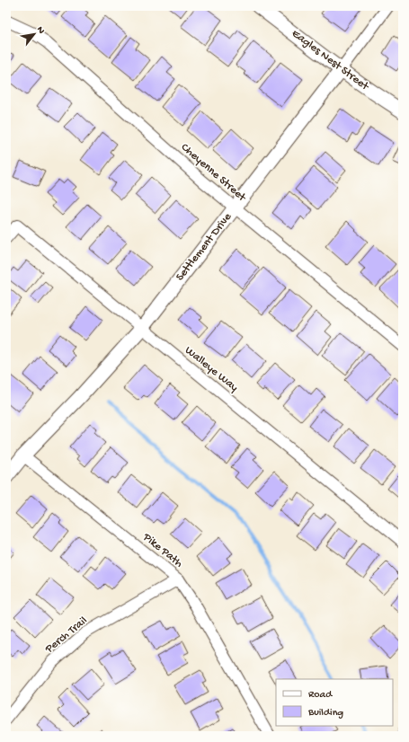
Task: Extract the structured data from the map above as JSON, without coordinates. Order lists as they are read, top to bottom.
{
  "streets": {
    "street": [
      "Eagles Nest Street",
      "Cheyenne Street",
      "Settlement Drive",
      "Walleye Way",
      "Pike Path",
      "Perch Trail"
    ]
  },
  "crossings": [
    ["Eagles Nest Street", "Settlement Drive"],
    ["Cheyenne Street", "Settlement Drive"],
    ["Settlement Drive", "Walleye Way"],
    ["Settlement Drive", "Pike Path"],
    ["Pike Path", "Perch Trail"]
  ],
  "legend": ["Road", "Building"],
  "north": "top right"
}
